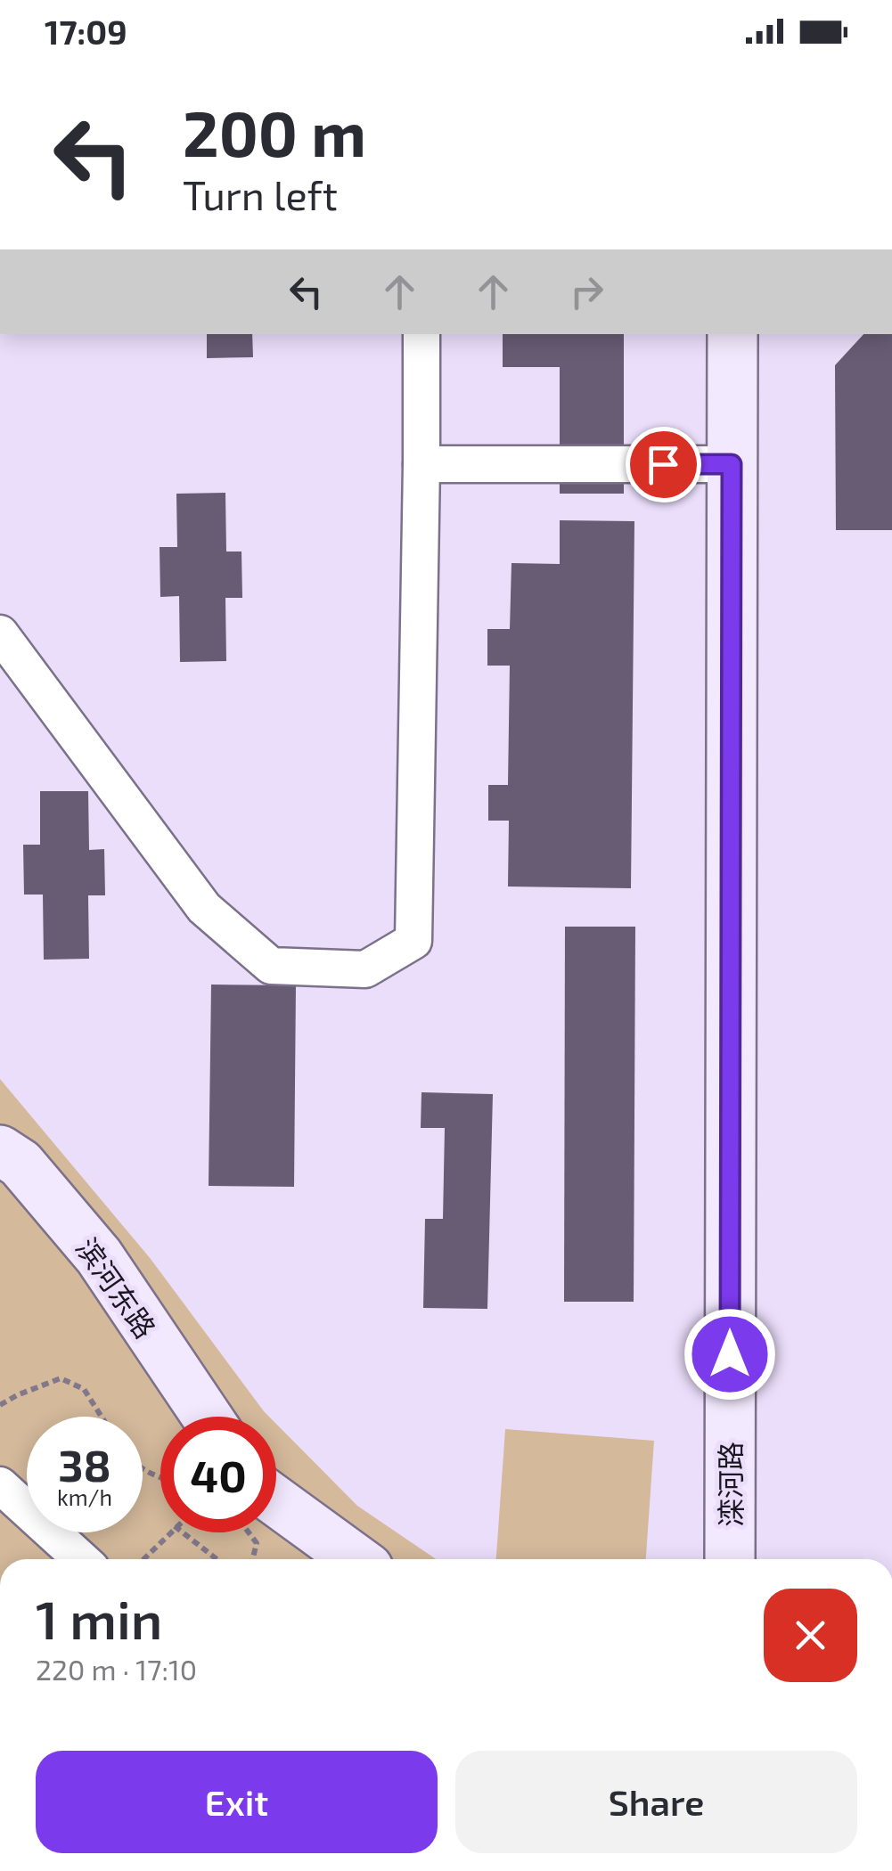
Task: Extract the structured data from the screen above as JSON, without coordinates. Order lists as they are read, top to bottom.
{
  "streets": {
    "street": ["滨河东路", "滦河路"]
  },
  "page": {
    "status": "17:09",
    "turn": ["200 m", "Turn left"],
    "speed": "38 km/h",
    "limit": "40",
    "heading": ["1 min", "220 m · 17:10"],
    "buttons": ["Exit", "Share"]
  }
}
